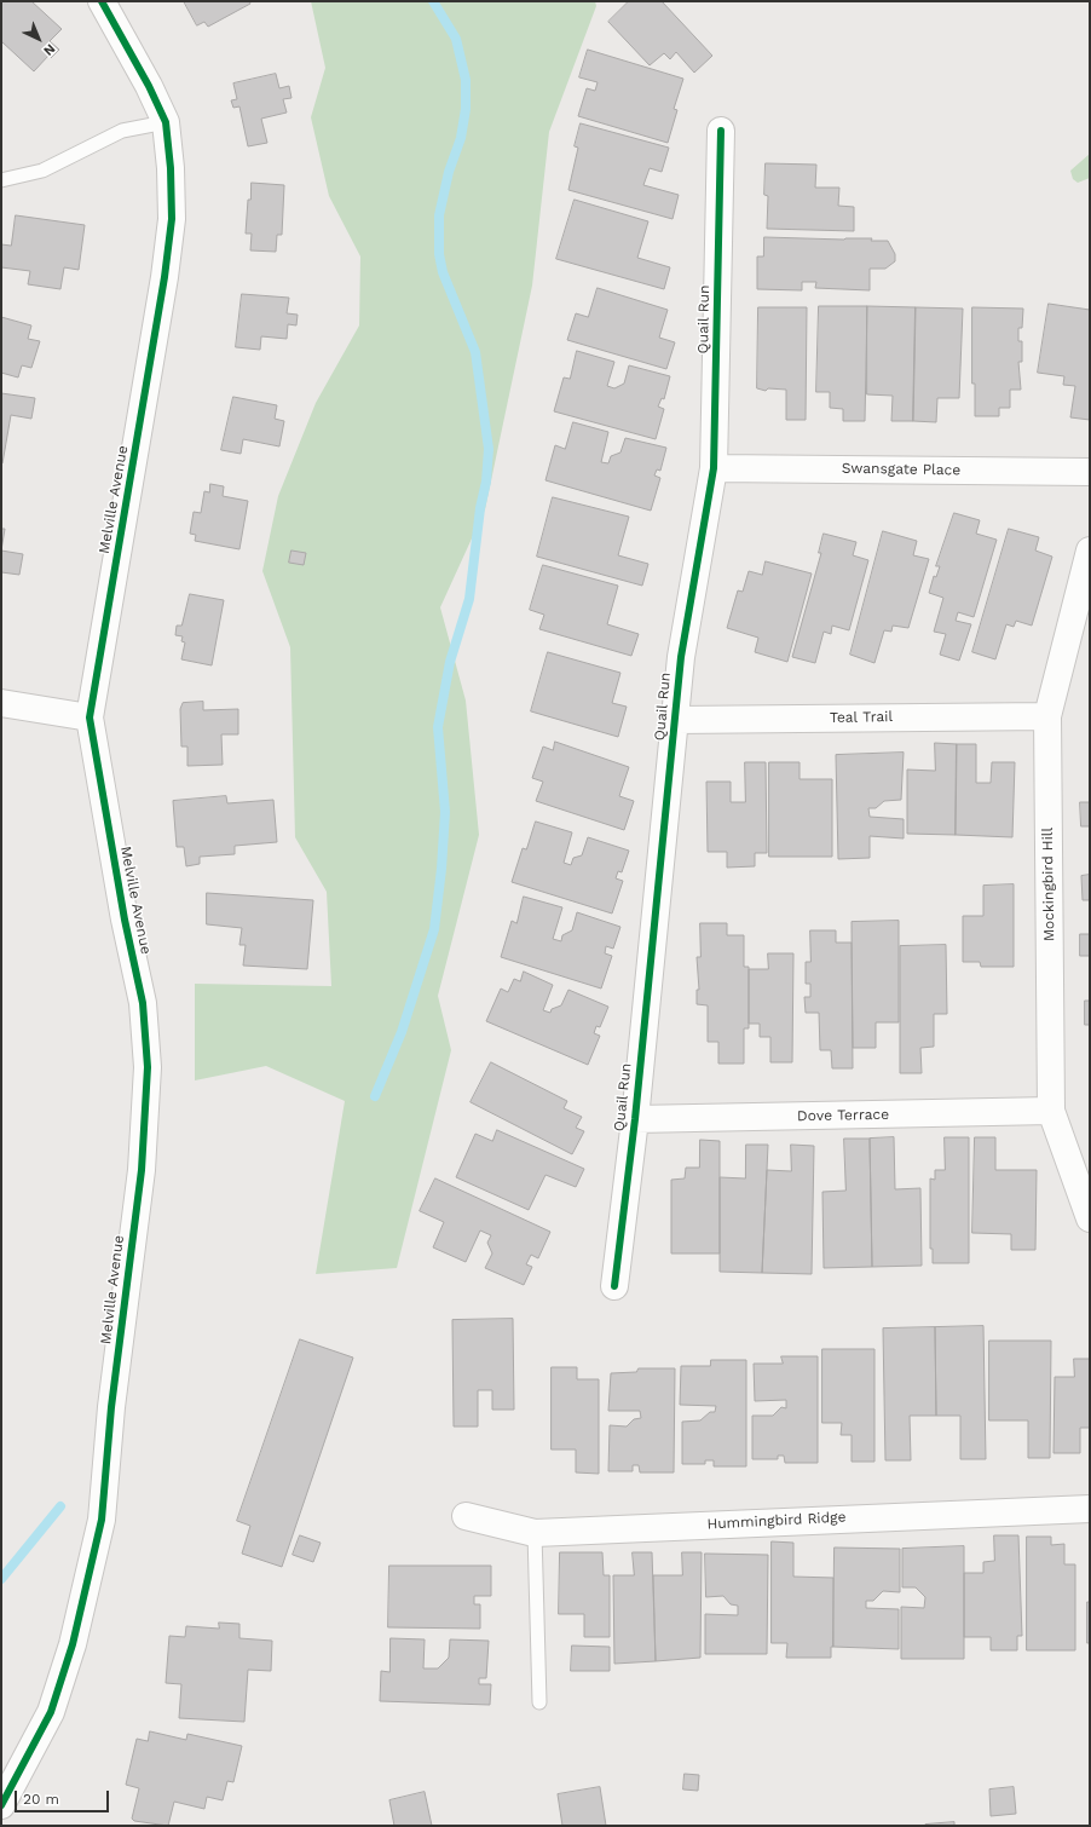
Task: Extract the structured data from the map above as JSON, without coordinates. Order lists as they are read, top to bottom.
{
  "streets": {
    "street": [
      "Quail Run",
      "Swansgate Place",
      "Melville Avenue",
      "Teal Trail",
      "Mockingbird Hill",
      "Dove Terrace",
      "Hummingbird Ridge"
    ]
  },
  "crossings": [
    ["Quail Run", "Swansgate Place"],
    ["Quail Run", "Teal Trail"],
    ["Quail Run", "Dove Terrace"],
    ["Teal Trail", "Mockingbird Hill"],
    ["Mockingbird Hill", "Dove Terrace"]
  ],
  "scale_bar": "20 m",
  "north": "bottom right"
}
